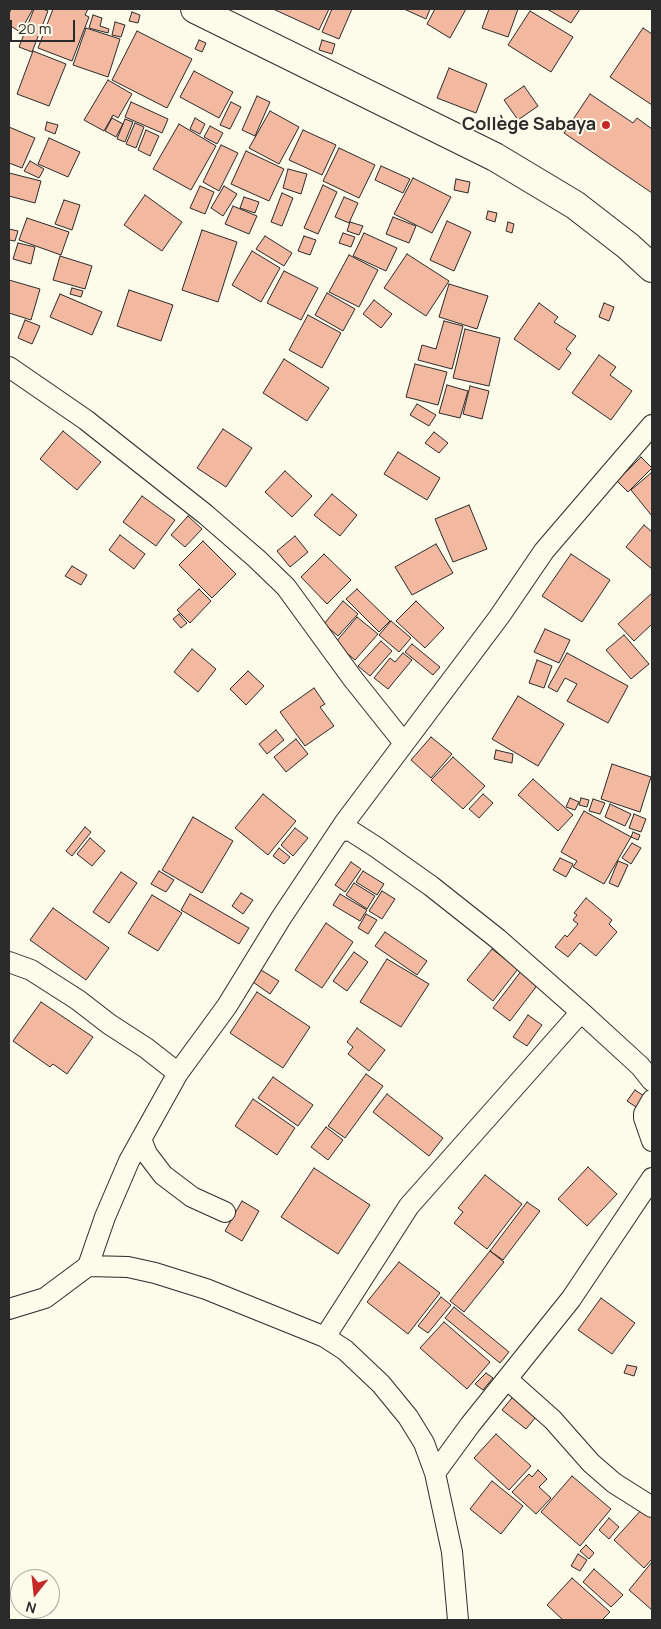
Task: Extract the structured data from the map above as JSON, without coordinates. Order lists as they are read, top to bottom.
{
  "places": ["Collège Sabaya"],
  "scale_bar": "20 m",
  "north": "bottom"
}
